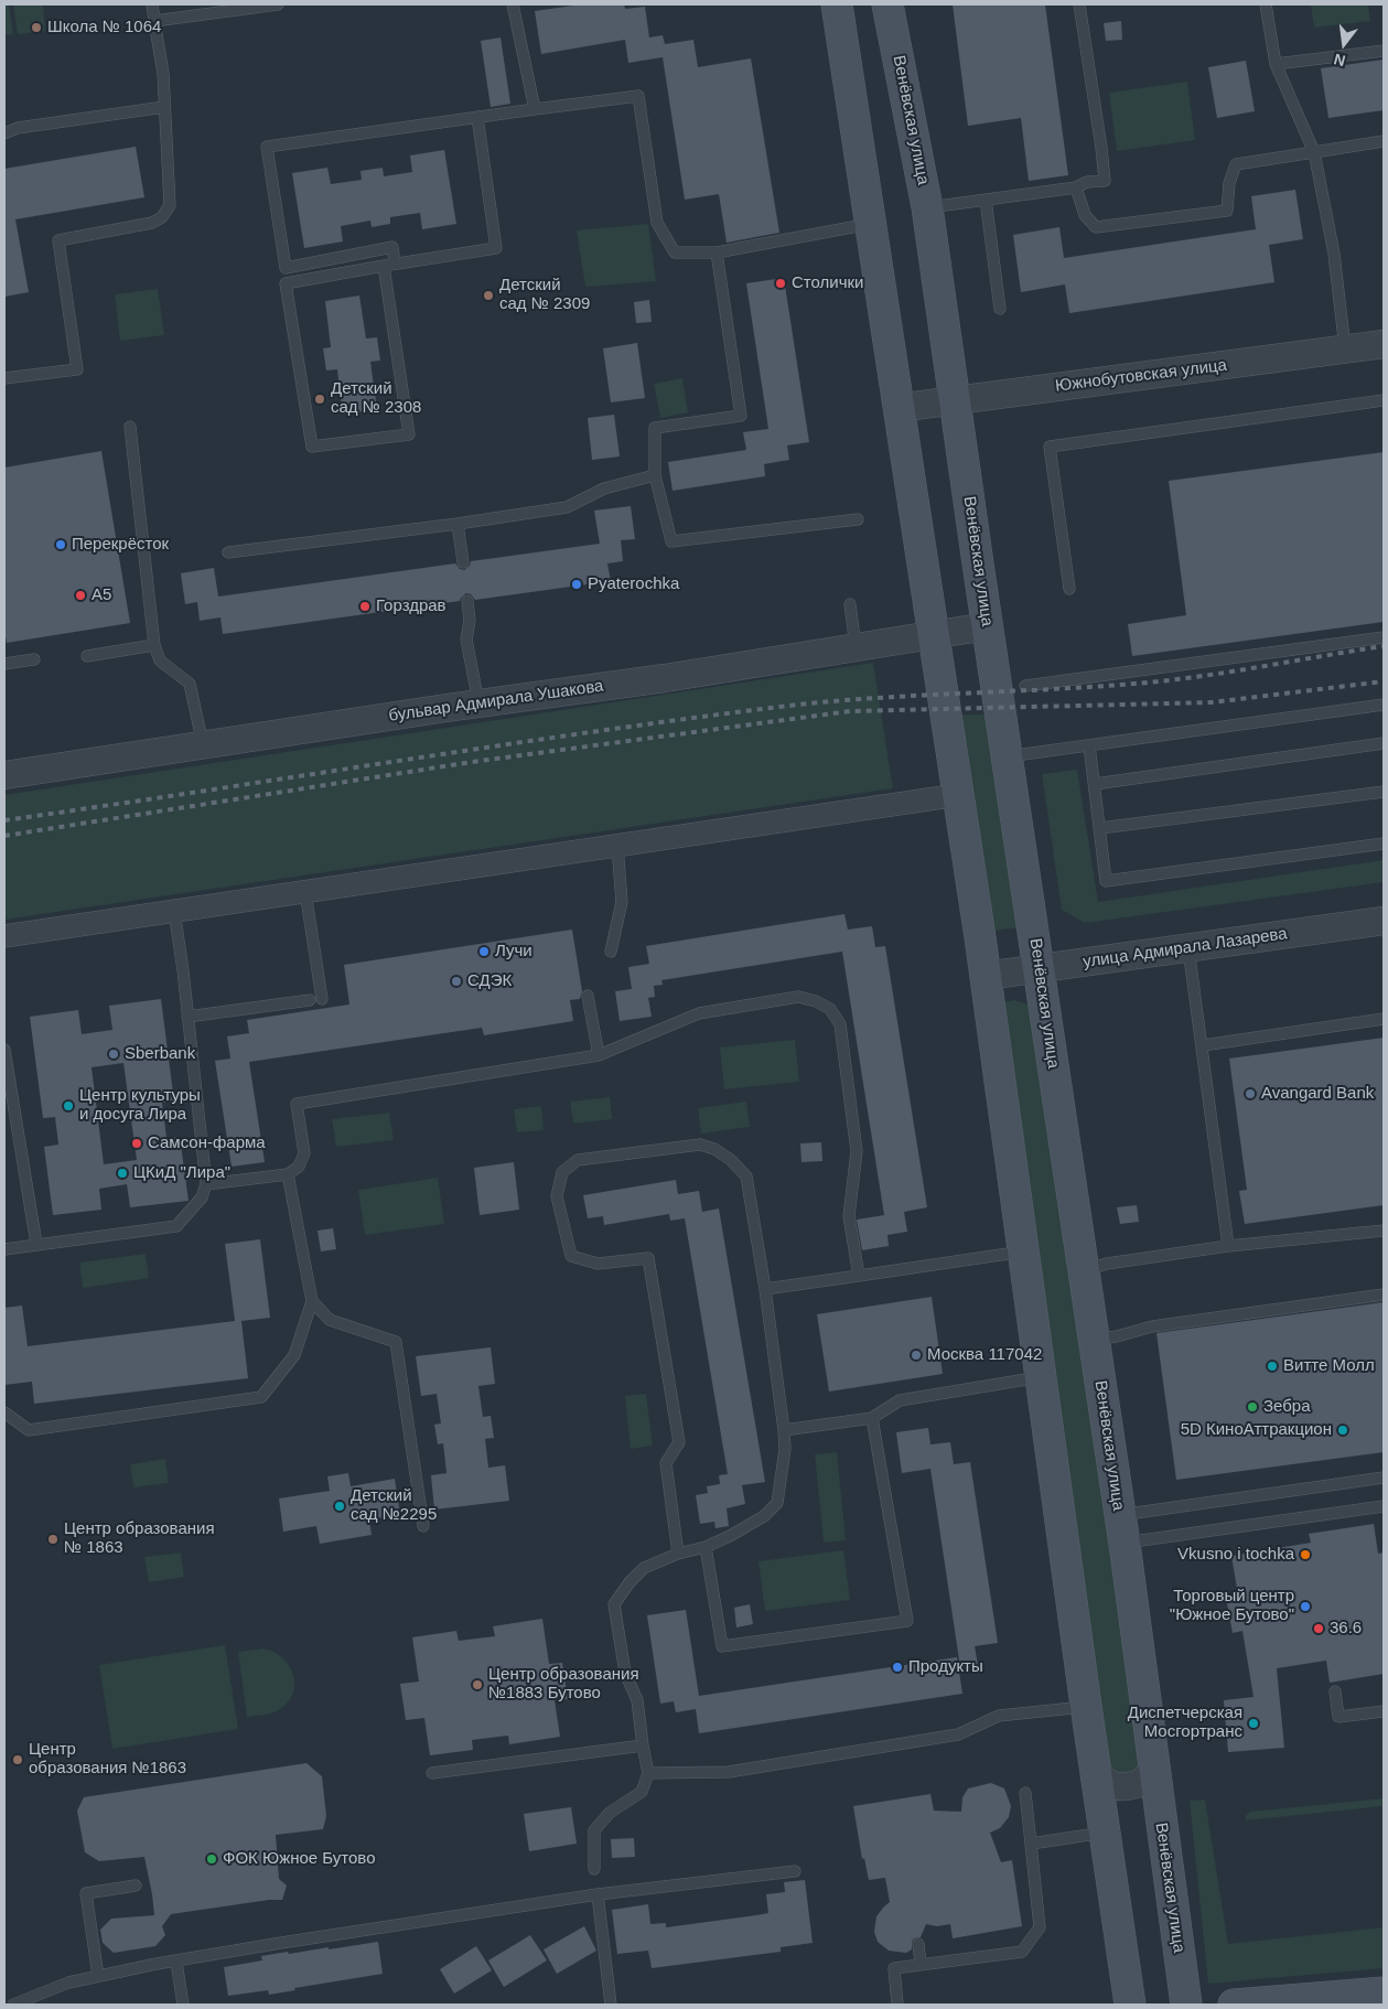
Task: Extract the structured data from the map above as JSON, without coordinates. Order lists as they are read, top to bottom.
{
  "streets": {
    "main road": ["Венёвская улица"],
    "street": ["Южнобутовская улица", "бульвар Адмирала Ушакова", "улица Адмирала Лазарева"]
  },
  "crossings": [
    ["Венёвская улица", "Южнобутовская улица"],
    ["Венёвская улица", "бульвар Адмирала Ушакова"],
    ["Венёвская улица", "улица Адмирала Лазарева"]
  ],
  "places": [
    "Школа № 1064",
    "Столички",
    "Детский сад № 2309",
    "Детский сад № 2308",
    "Перекрёсток",
    "Pyaterochka",
    "А5",
    "Горздрав",
    "Лучи",
    "СДЭК",
    "Sberbank",
    "Avangard Bank",
    "Центр культуры и досуга Лира",
    "Самсон-фарма",
    "ЦКиД \"Лира\"",
    "Москва 117042",
    "Витте Молл",
    "Зебра",
    "5D КиноАттракцион",
    "Детский сад №2295",
    "Центр образования № 1863",
    "Vkusno i tochka",
    "Торговый центр \"Южное Бутово\"",
    "36.6",
    "Продукты",
    "Центр образования №1883 Бутово",
    "Диспетчерская Мосгортранс",
    "Центр образования №1863",
    "ФОК Южное Бутово"
  ],
  "north": "bottom"
}
